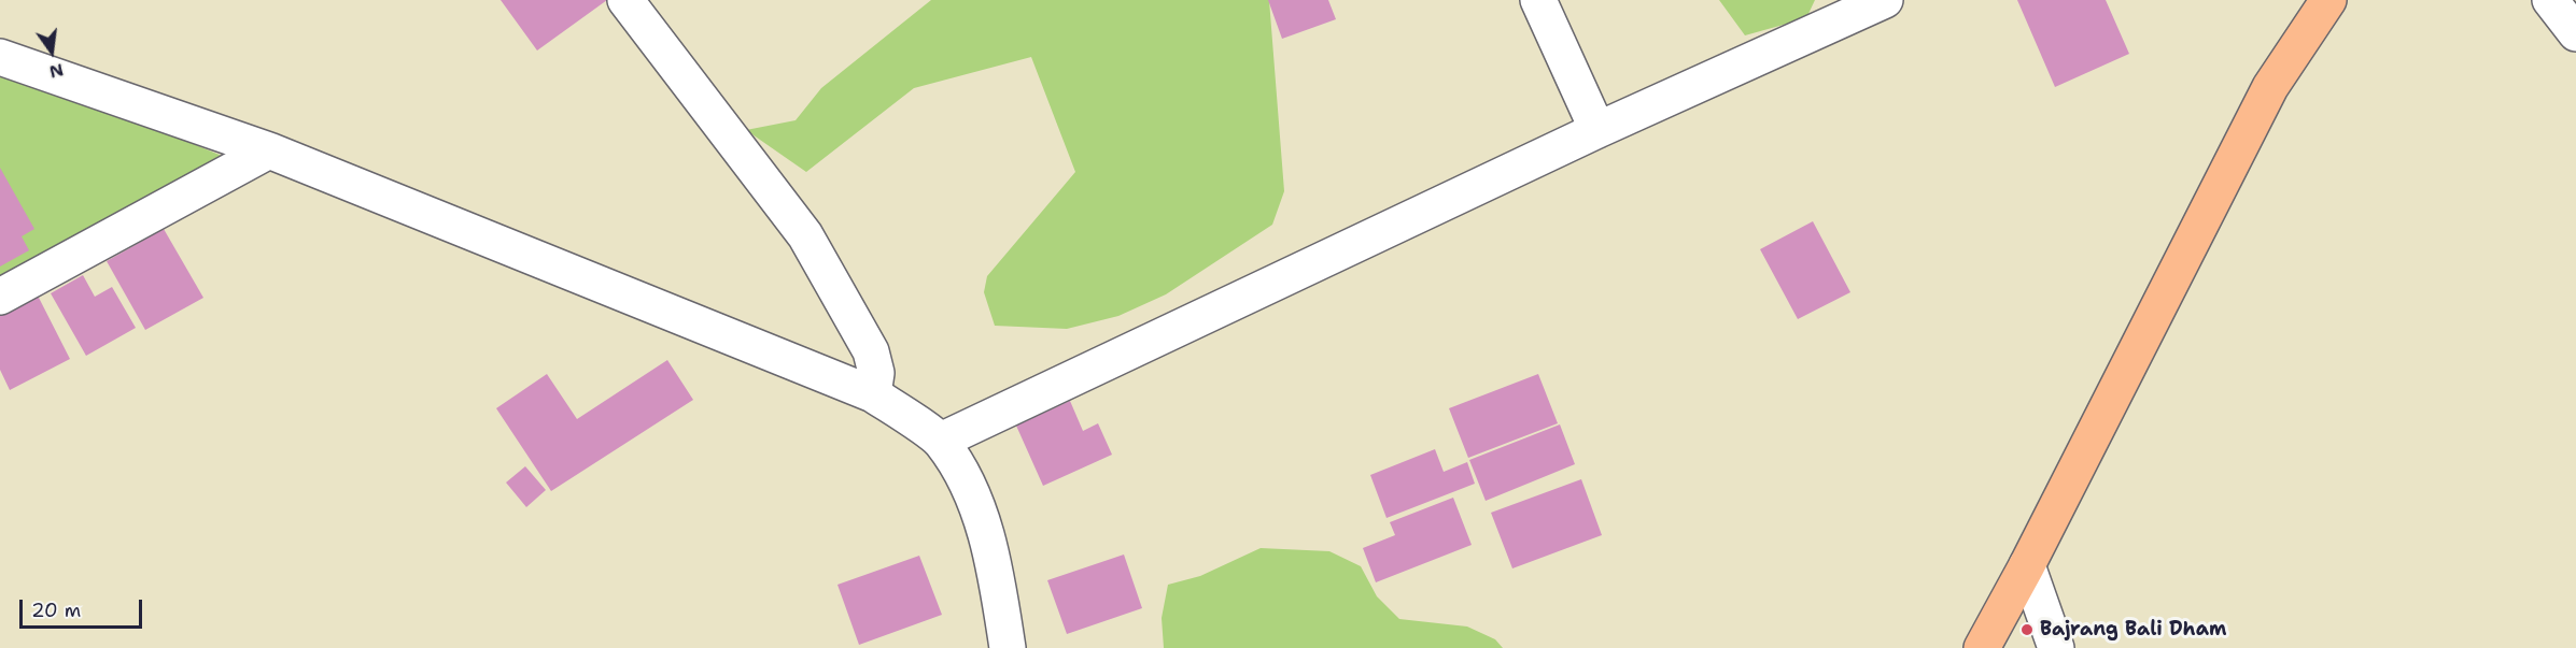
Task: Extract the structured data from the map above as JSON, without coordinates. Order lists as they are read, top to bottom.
{
  "places": ["Bajrang Bali Dham"],
  "scale_bar": "20 m",
  "north": "bottom"
}
